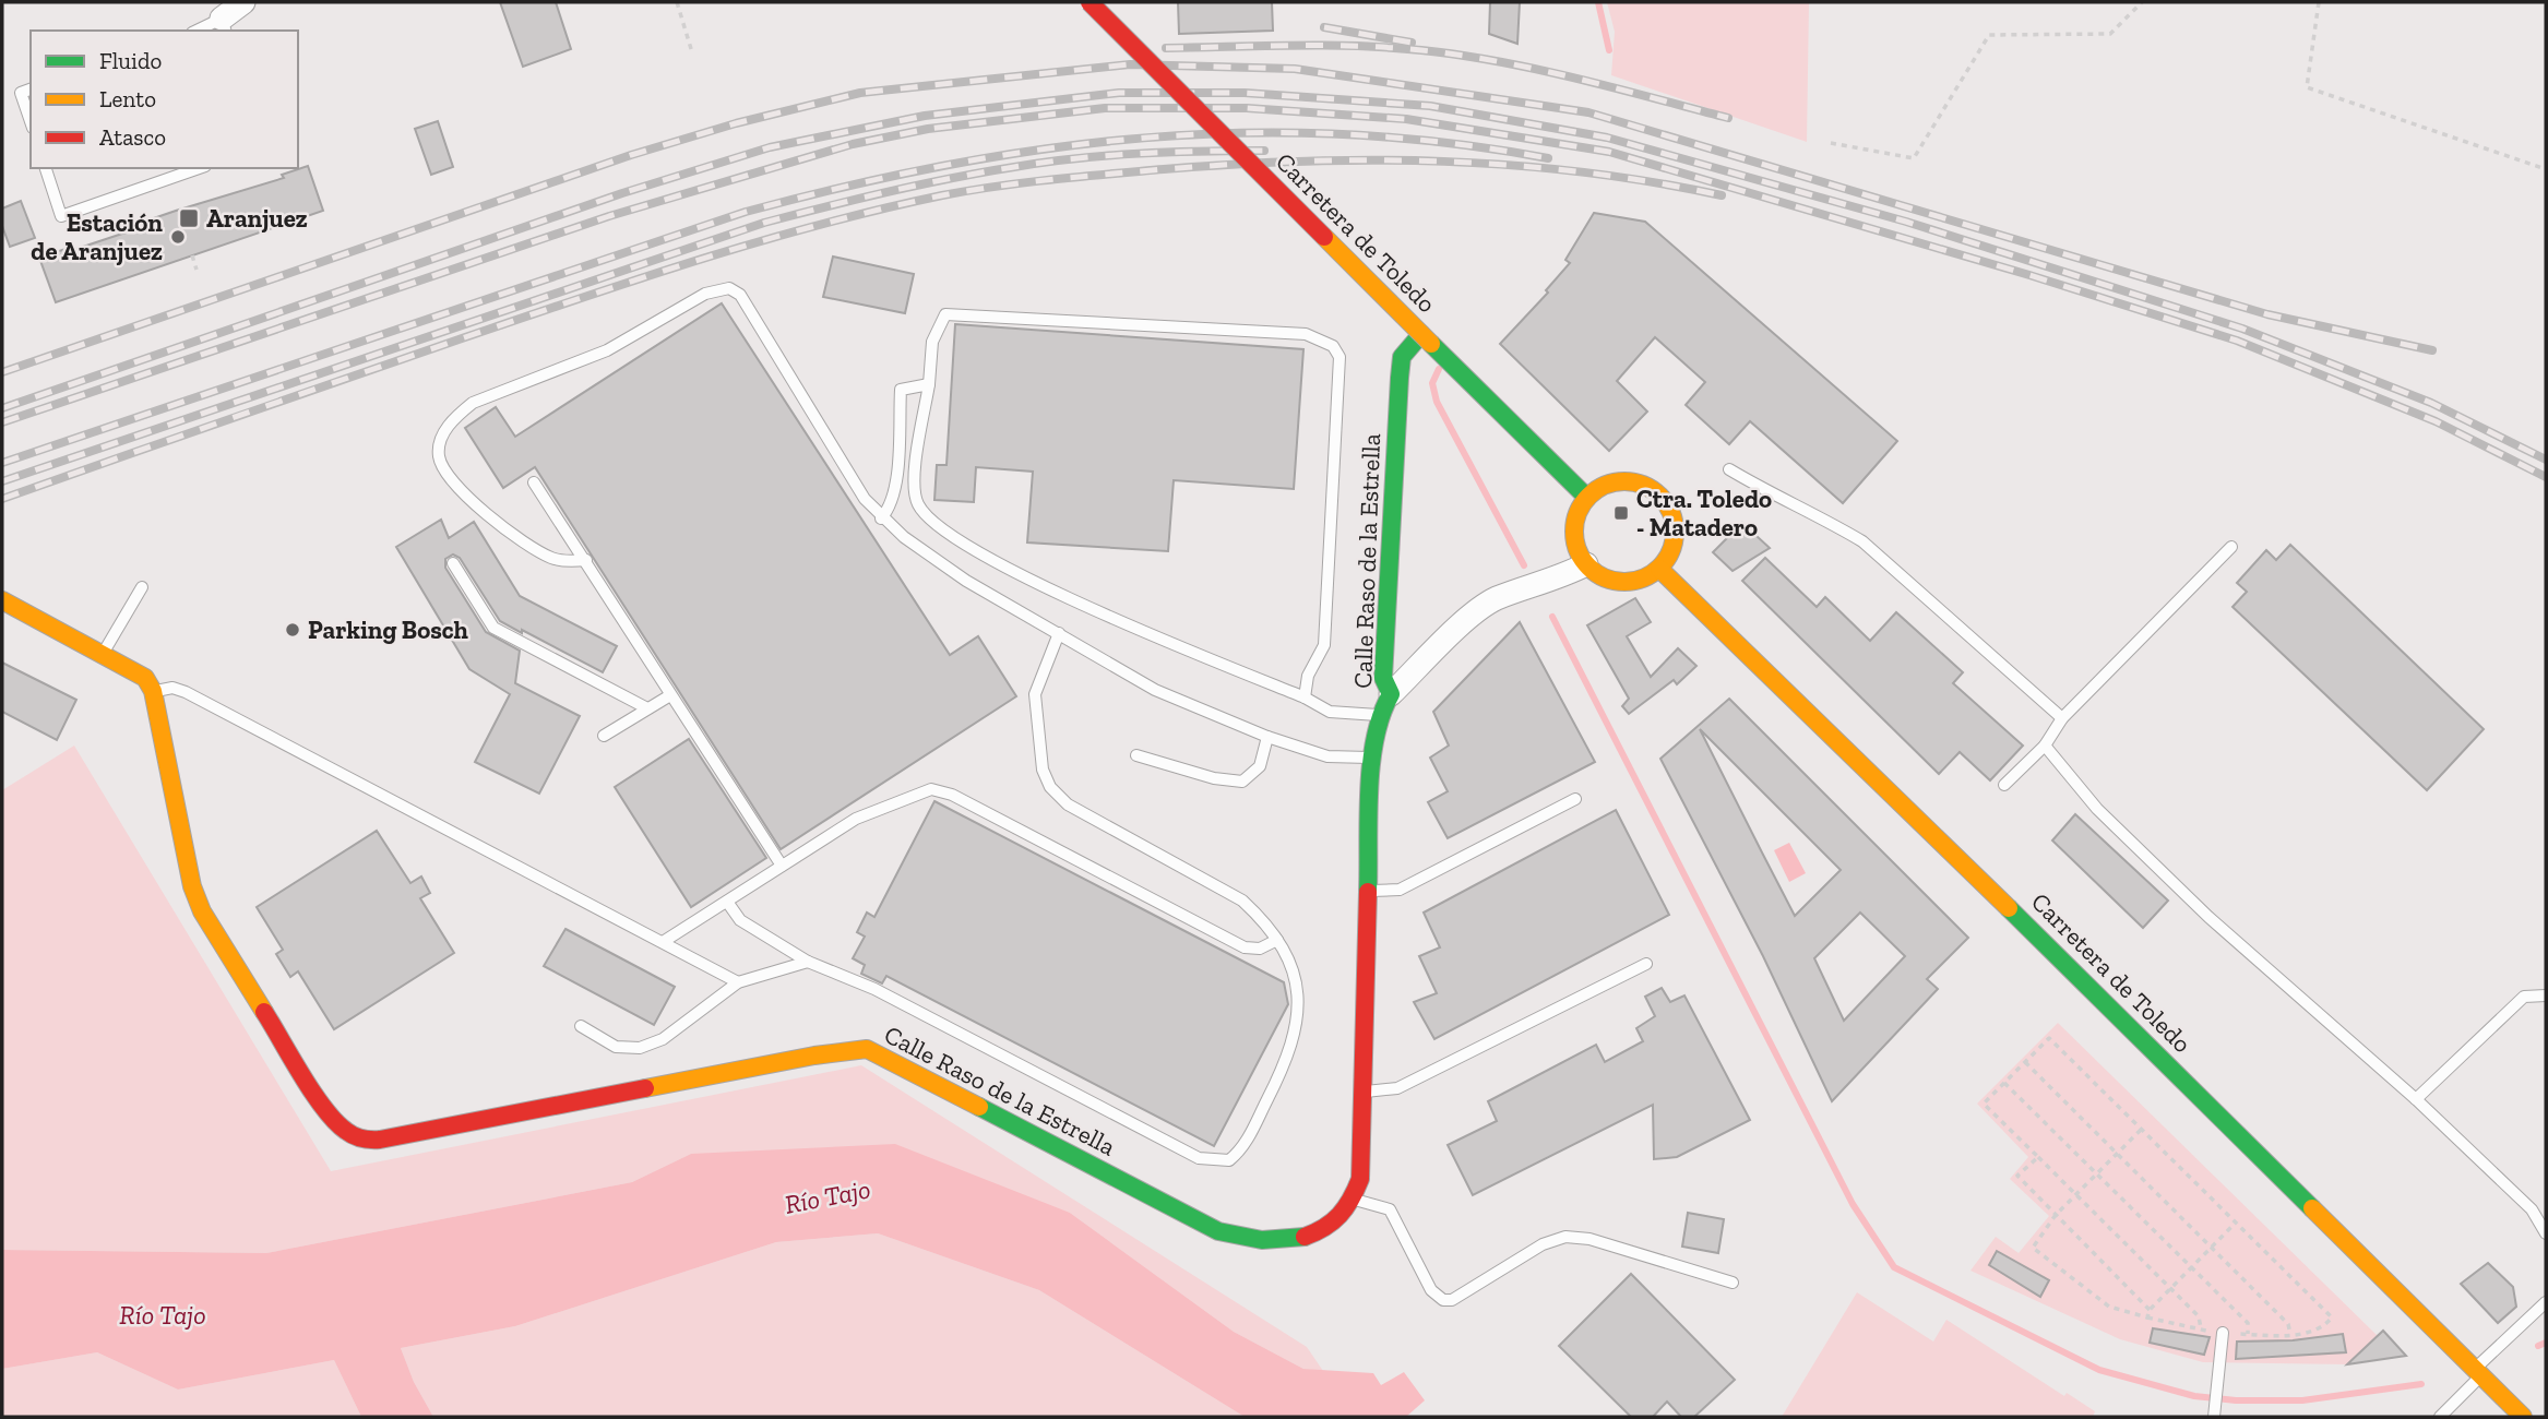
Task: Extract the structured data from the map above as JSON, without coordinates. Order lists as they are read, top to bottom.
{
  "streets": {
    "street": ["Carretera de Toledo", "Calle Raso de la Estrella"]
  },
  "crossings": [
    ["Carretera de Toledo", "Calle Raso de la Estrella"]
  ],
  "water": ["Río Tajo"],
  "places": {
    "transit": ["Aranjuez", "Ctra. Toledo - Matadero"],
    "other": ["Estación de Aranjuez", "Parking Bosch"]
  },
  "legend": ["Fluido", "Lento", "Atasco"]
}
